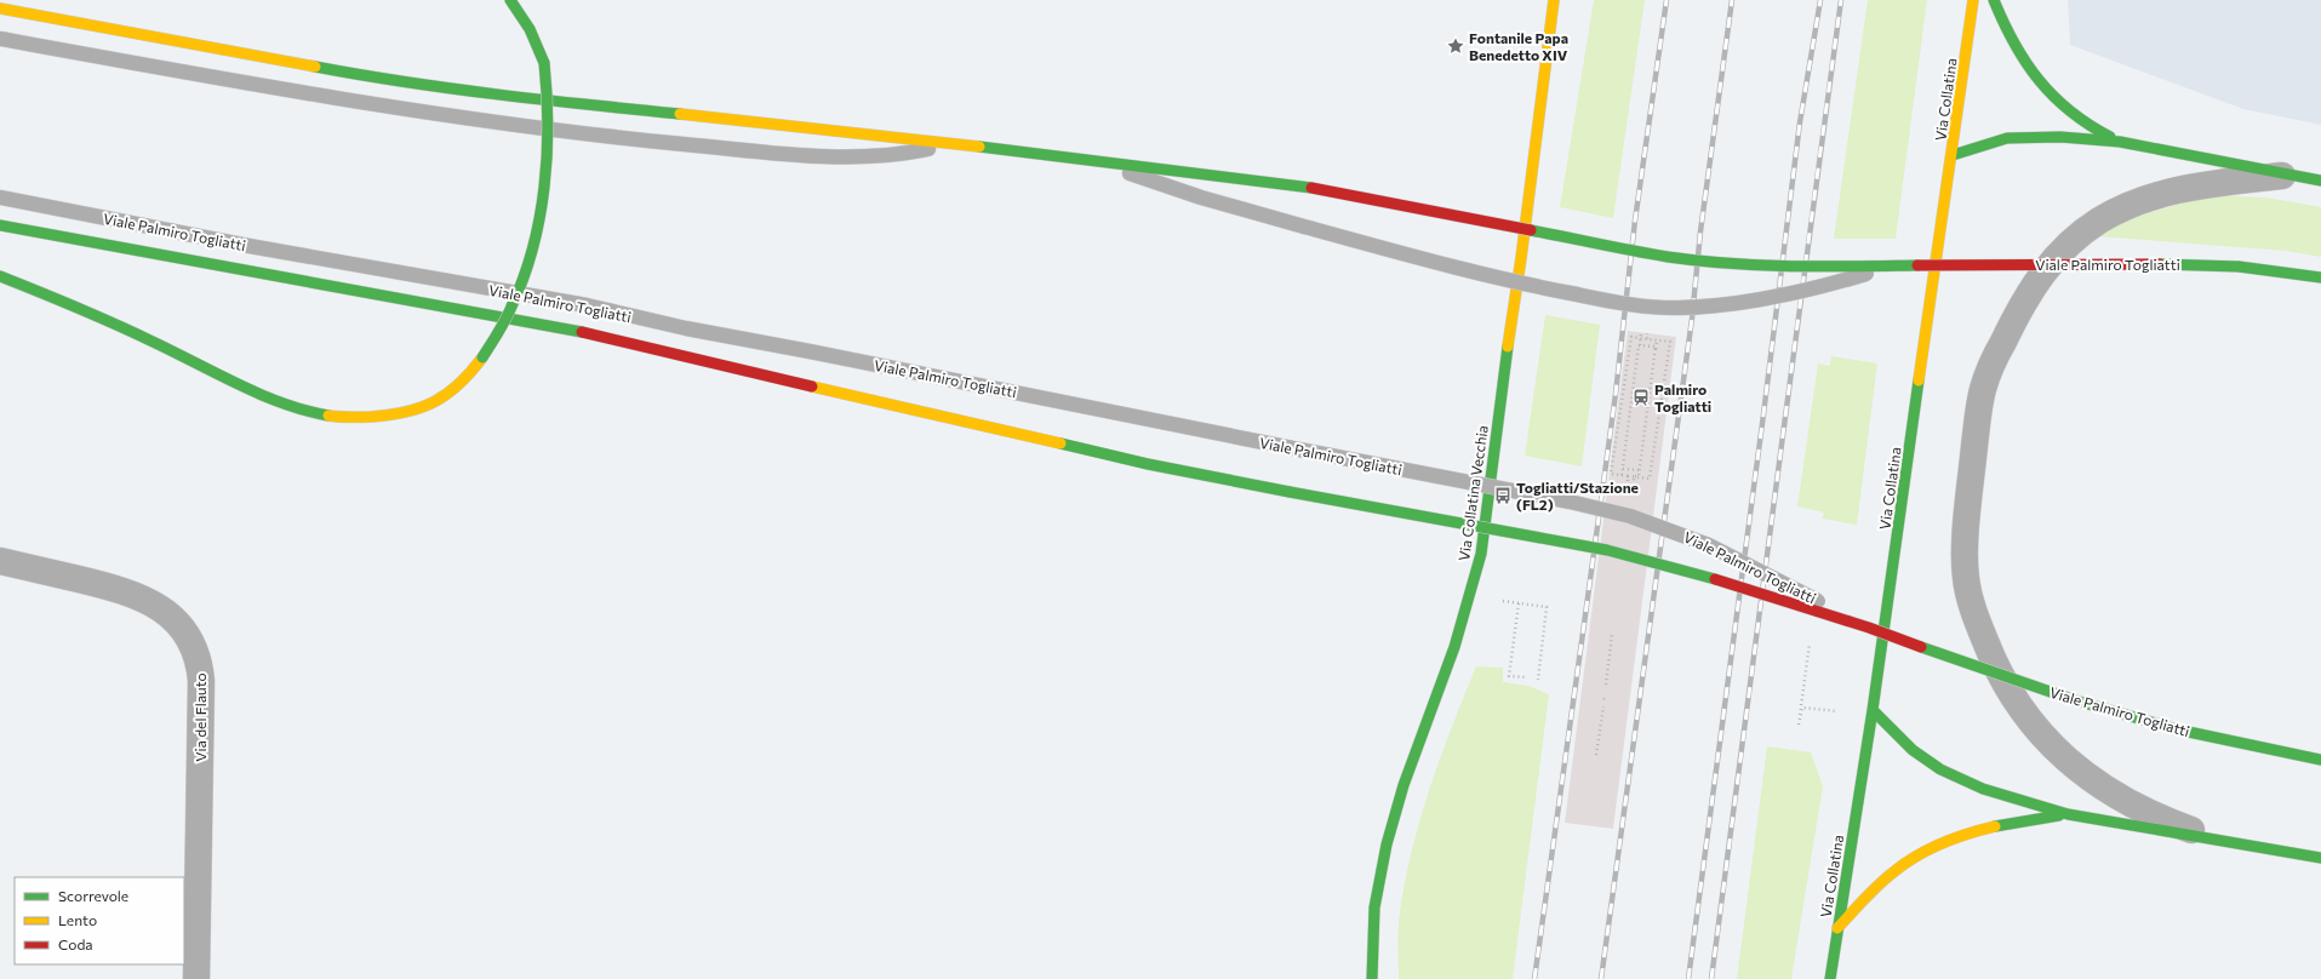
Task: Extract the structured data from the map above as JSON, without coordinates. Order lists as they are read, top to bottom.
{
  "streets": {
    "main road": ["Via Collatina", "Viale Palmiro Togliatti", "Via Collatina Vecchia"],
    "street": ["Via del Flauto"]
  },
  "places": {
    "place": ["Fontanile Papa Benedetto XIV"],
    "station": ["Palmiro Togliatti"],
    "bus stop": ["Togliatti/Stazione (FL2)"]
  },
  "legend": ["Scorrevole", "Lento", "Coda"]
}
